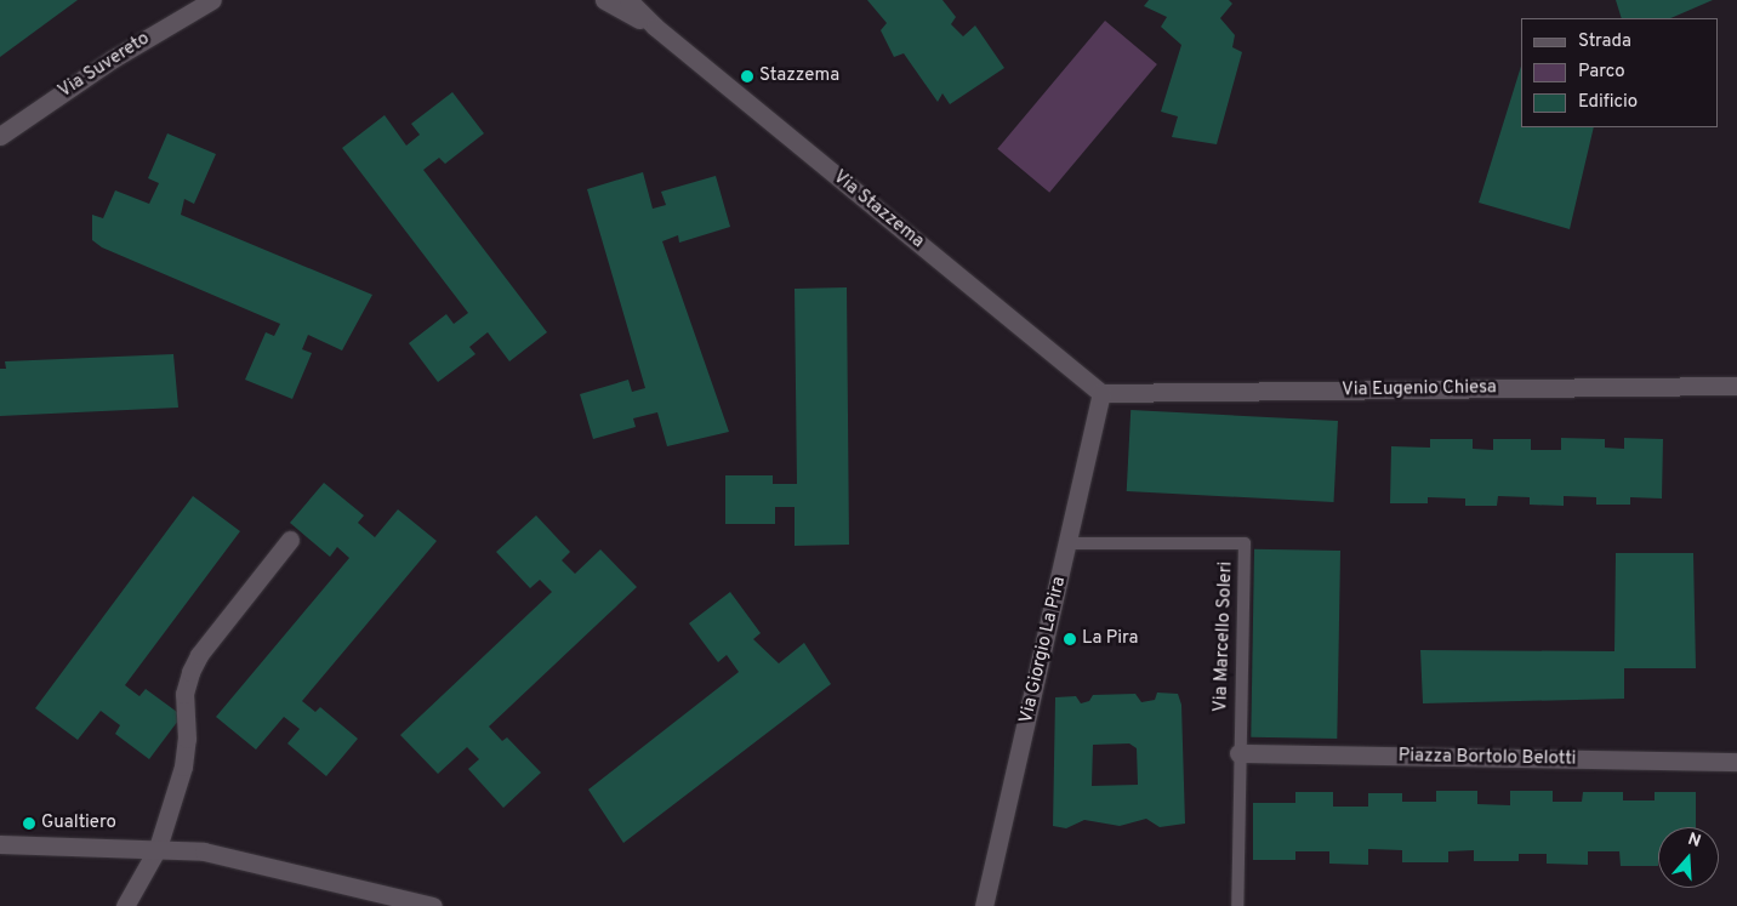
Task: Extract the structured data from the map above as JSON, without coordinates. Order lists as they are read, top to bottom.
{
  "streets": {
    "street": [
      "Via Suvereto",
      "Via Stazzema",
      "Via Eugenio Chiesa",
      "Via Giorgio La Pira",
      "Piazza Bortolo Belotti"
    ],
    "lane": ["Via Marcello Soleri"]
  },
  "crossings": [
    ["Via Stazzema", "Via Eugenio Chiesa"],
    ["Via Stazzema", "Via Giorgio La Pira"],
    ["Via Eugenio Chiesa", "Via Giorgio La Pira"],
    ["Via Marcello Soleri", "Via Giorgio La Pira"],
    ["Via Marcello Soleri", "Piazza Bortolo Belotti"]
  ],
  "places": ["Stazzema", "La Pira", "Gualtiero"],
  "legend": ["Strada", "Parco", "Edificio"],
  "north": "top"
}
